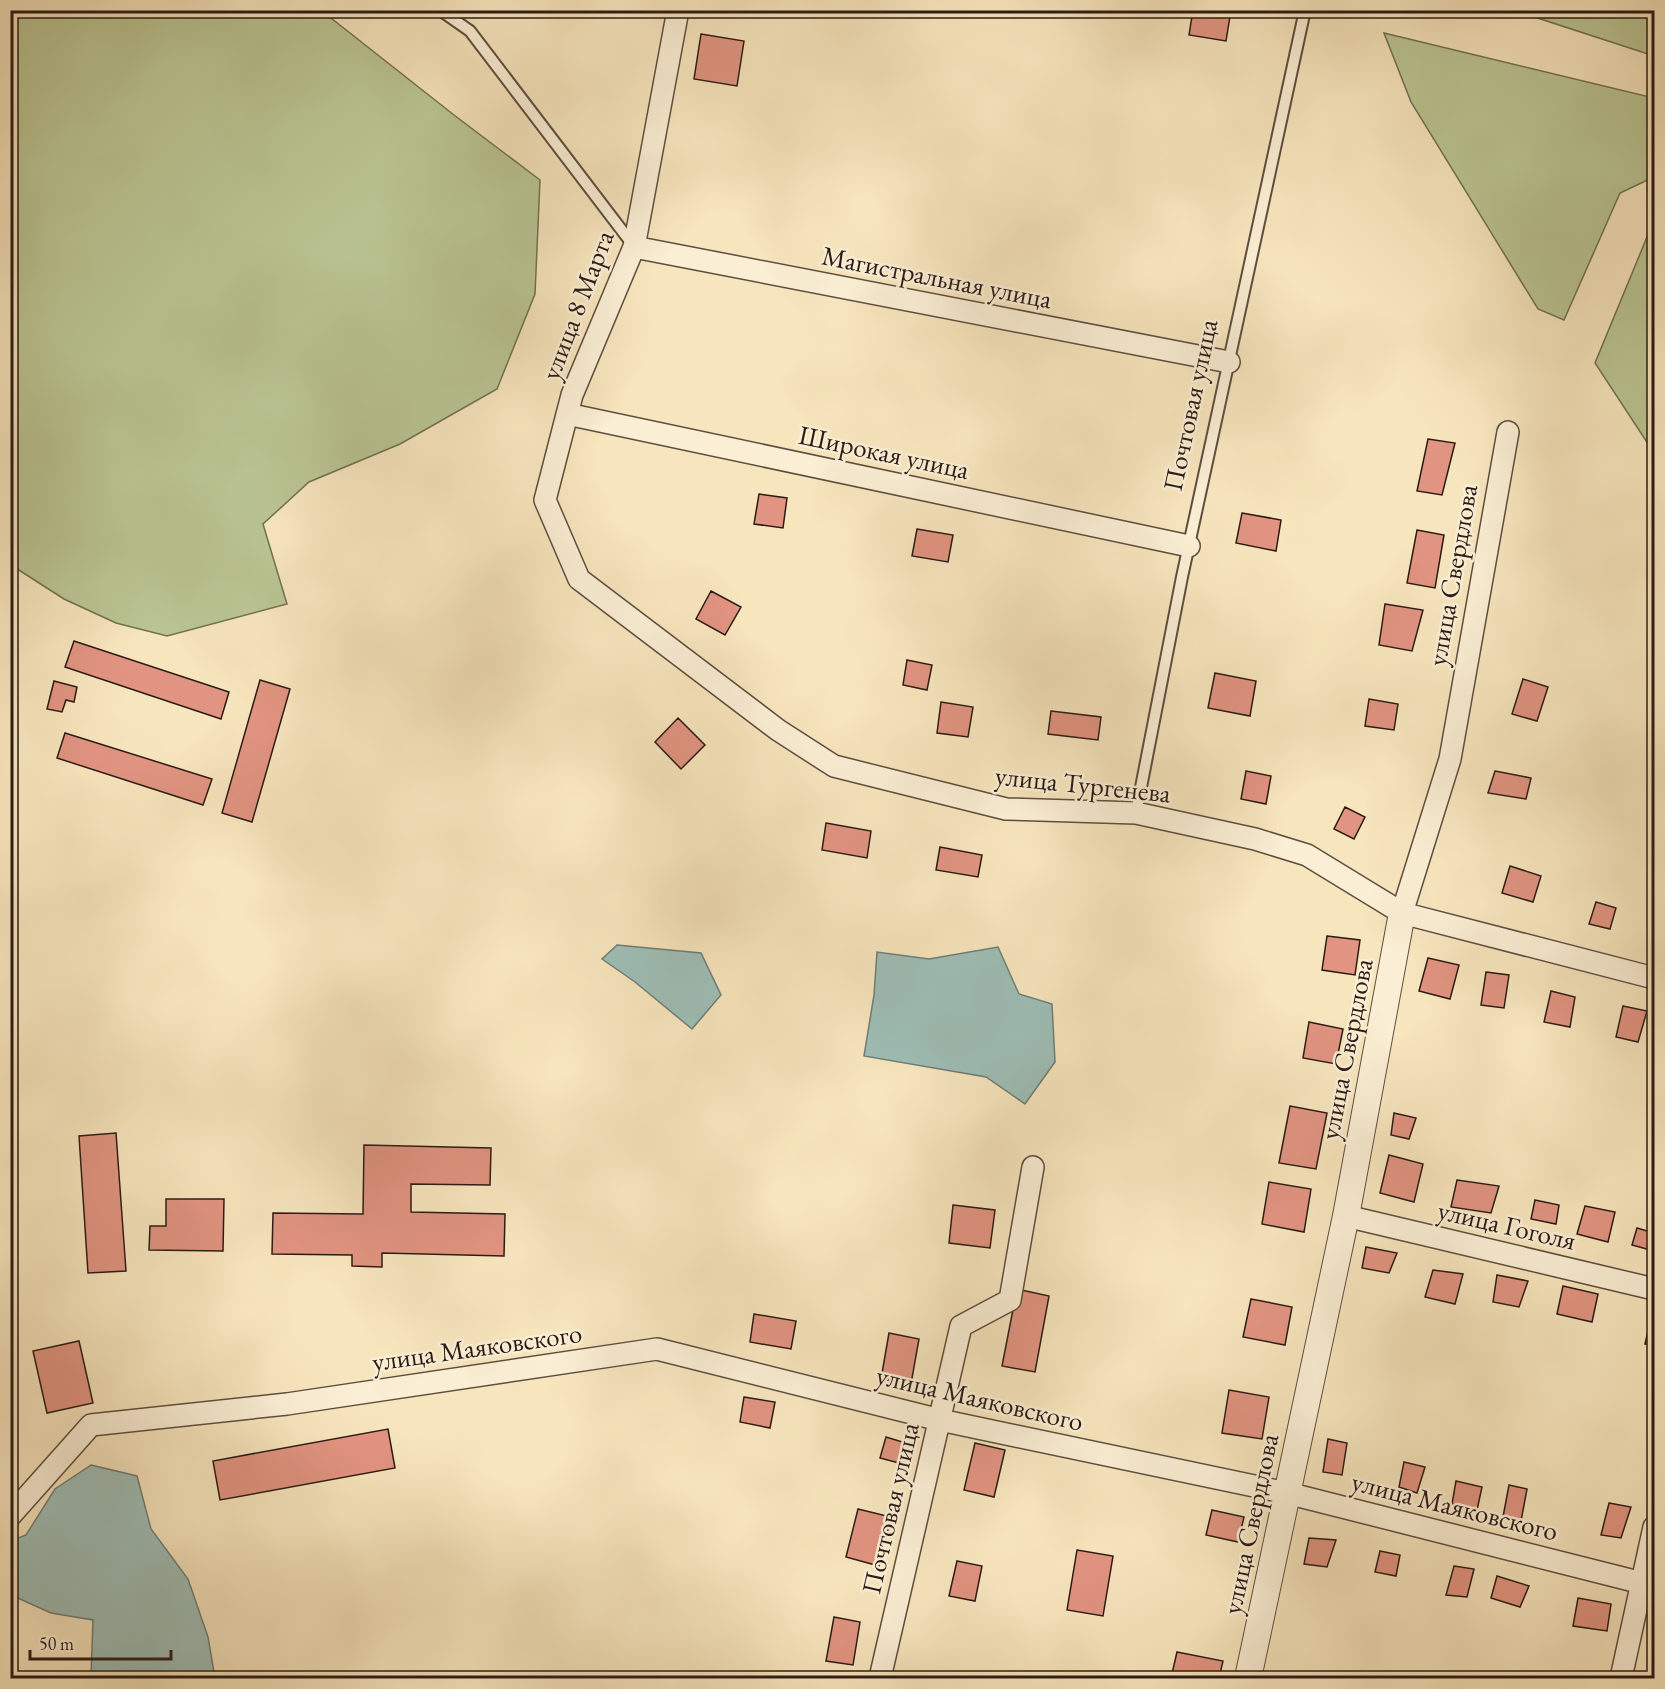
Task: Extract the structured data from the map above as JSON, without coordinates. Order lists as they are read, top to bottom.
{
  "streets": {
    "street": [
      "Магистральная улица",
      "улица 8 Марта",
      "Почтовая улица",
      "Широкая улица",
      "улица Свердлова",
      "улица Тургенева",
      "улица Гоголя",
      "улица Маяковского"
    ]
  },
  "crossings": [
    ["Магистральная улица", "улица 8 Марта"],
    ["Магистральная улица", "Почтовая улица"],
    ["улица 8 Марта", "Широкая улица"],
    ["улица 8 Марта", "улица Тургенева"],
    ["Почтовая улица", "Широкая улица"],
    ["Почтовая улица", "улица Тургенева"],
    ["Почтовая улица", "улица Маяковского"],
    ["улица Свердлова", "улица Тургенева"],
    ["улица Свердлова", "улица Гоголя"],
    ["улица Свердлова", "улица Маяковского"]
  ],
  "scale_bar": "50 m"
}
